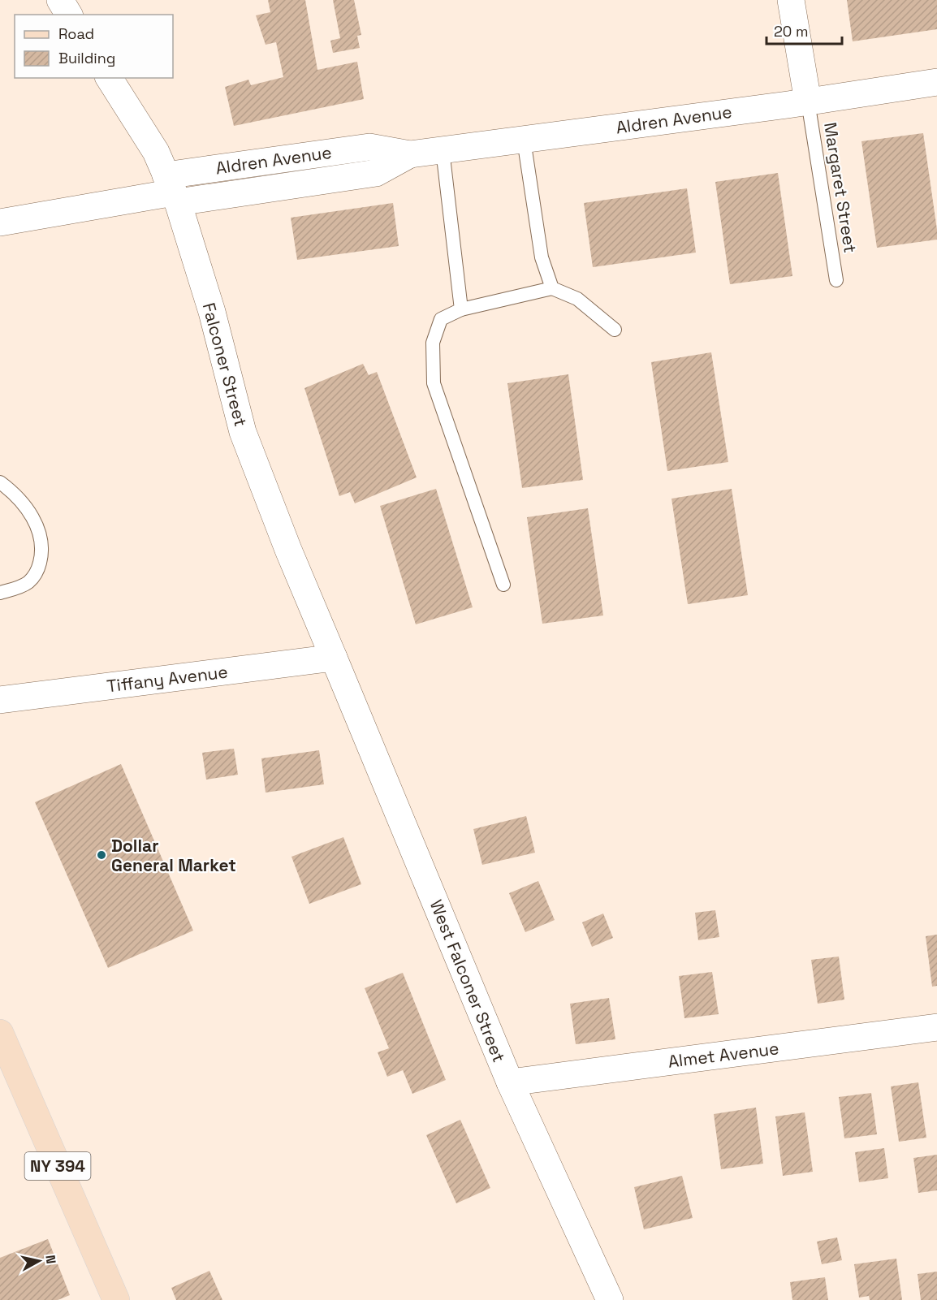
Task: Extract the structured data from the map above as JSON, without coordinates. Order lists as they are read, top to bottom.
{
  "streets": {
    "main road": ["NY 394"],
    "street": [
      "Aldren Avenue",
      "Falconer Street",
      "Tiffany Avenue",
      "West Falconer Street",
      "Almet Avenue"
    ],
    "lane": ["Margaret Street"]
  },
  "crossings": [
    ["Aldren Avenue", "Margaret Street"],
    ["Aldren Avenue", "Falconer Street"],
    ["Falconer Street", "Tiffany Avenue"],
    ["Falconer Street", "West Falconer Street"],
    ["Tiffany Avenue", "West Falconer Street"],
    ["West Falconer Street", "Almet Avenue"]
  ],
  "places": ["Dollar General Market"],
  "legend": ["Road", "Building"],
  "scale_bar": "20 m",
  "north": "right"
}
